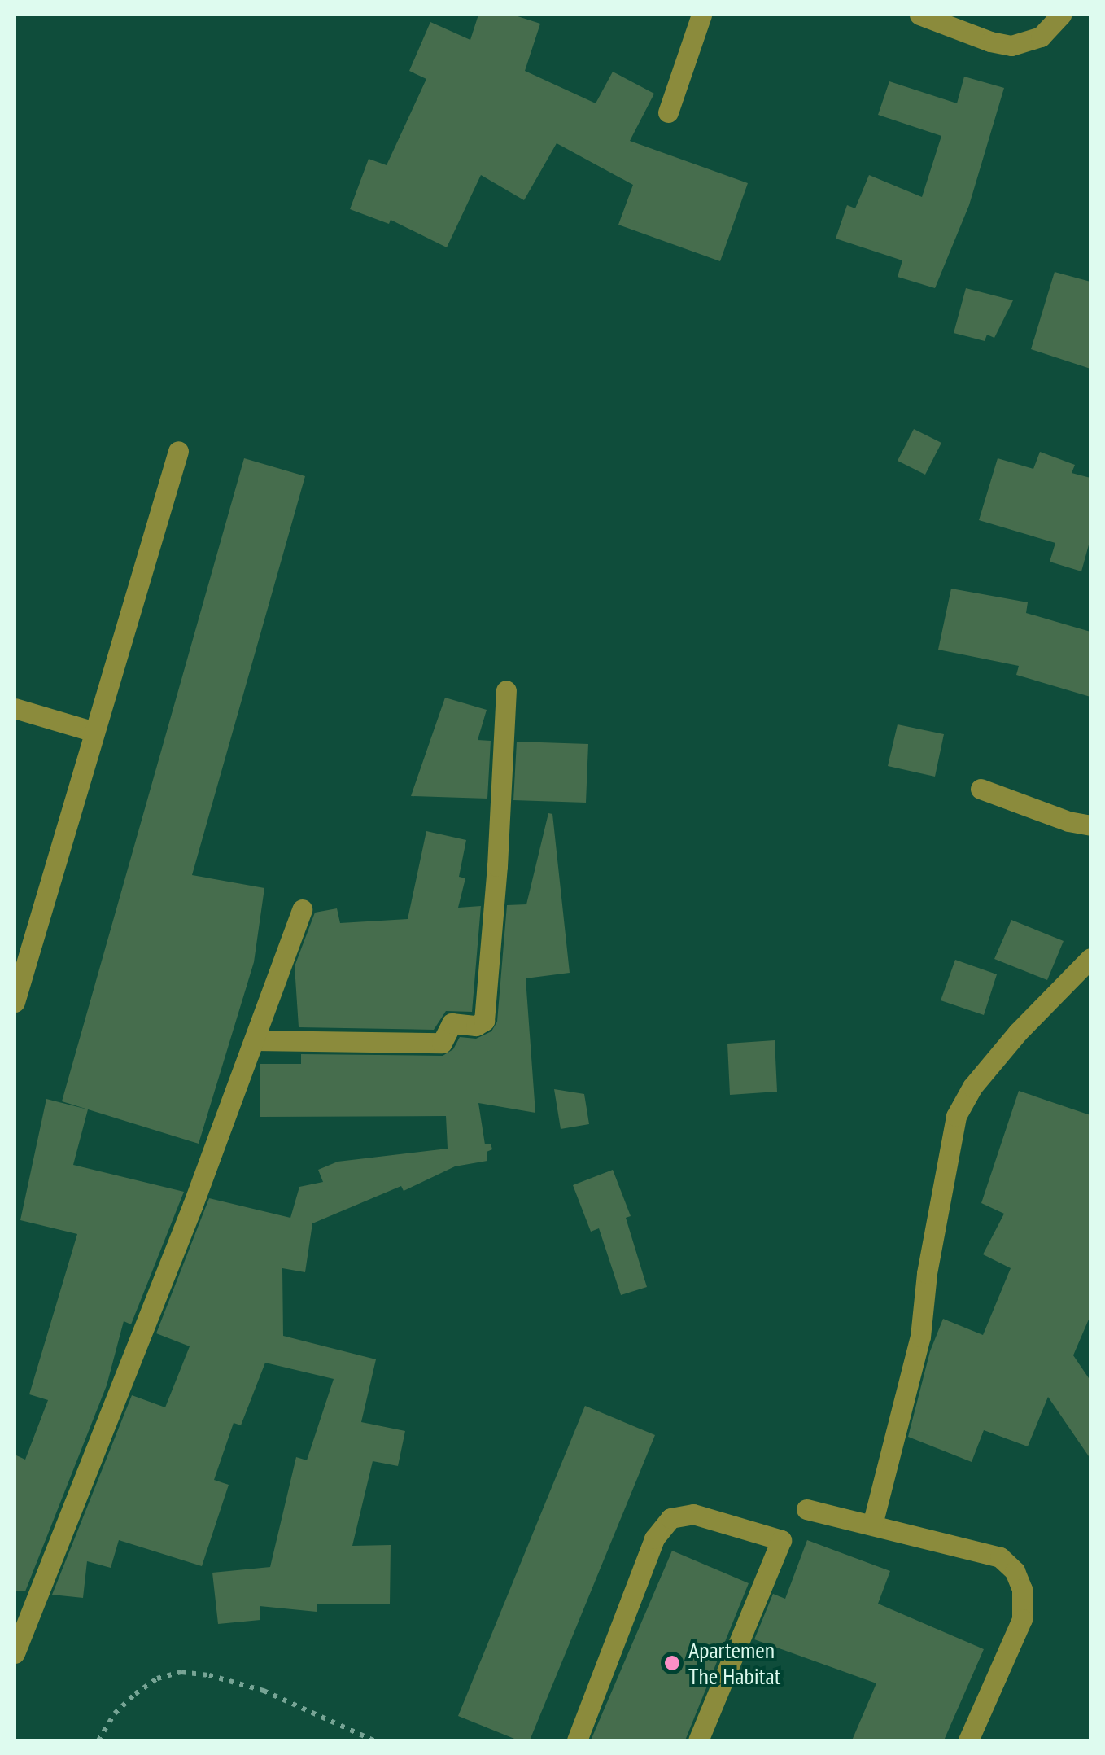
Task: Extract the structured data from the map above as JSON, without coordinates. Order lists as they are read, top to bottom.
{
  "places": ["Apartemen The Habitat"]
}
